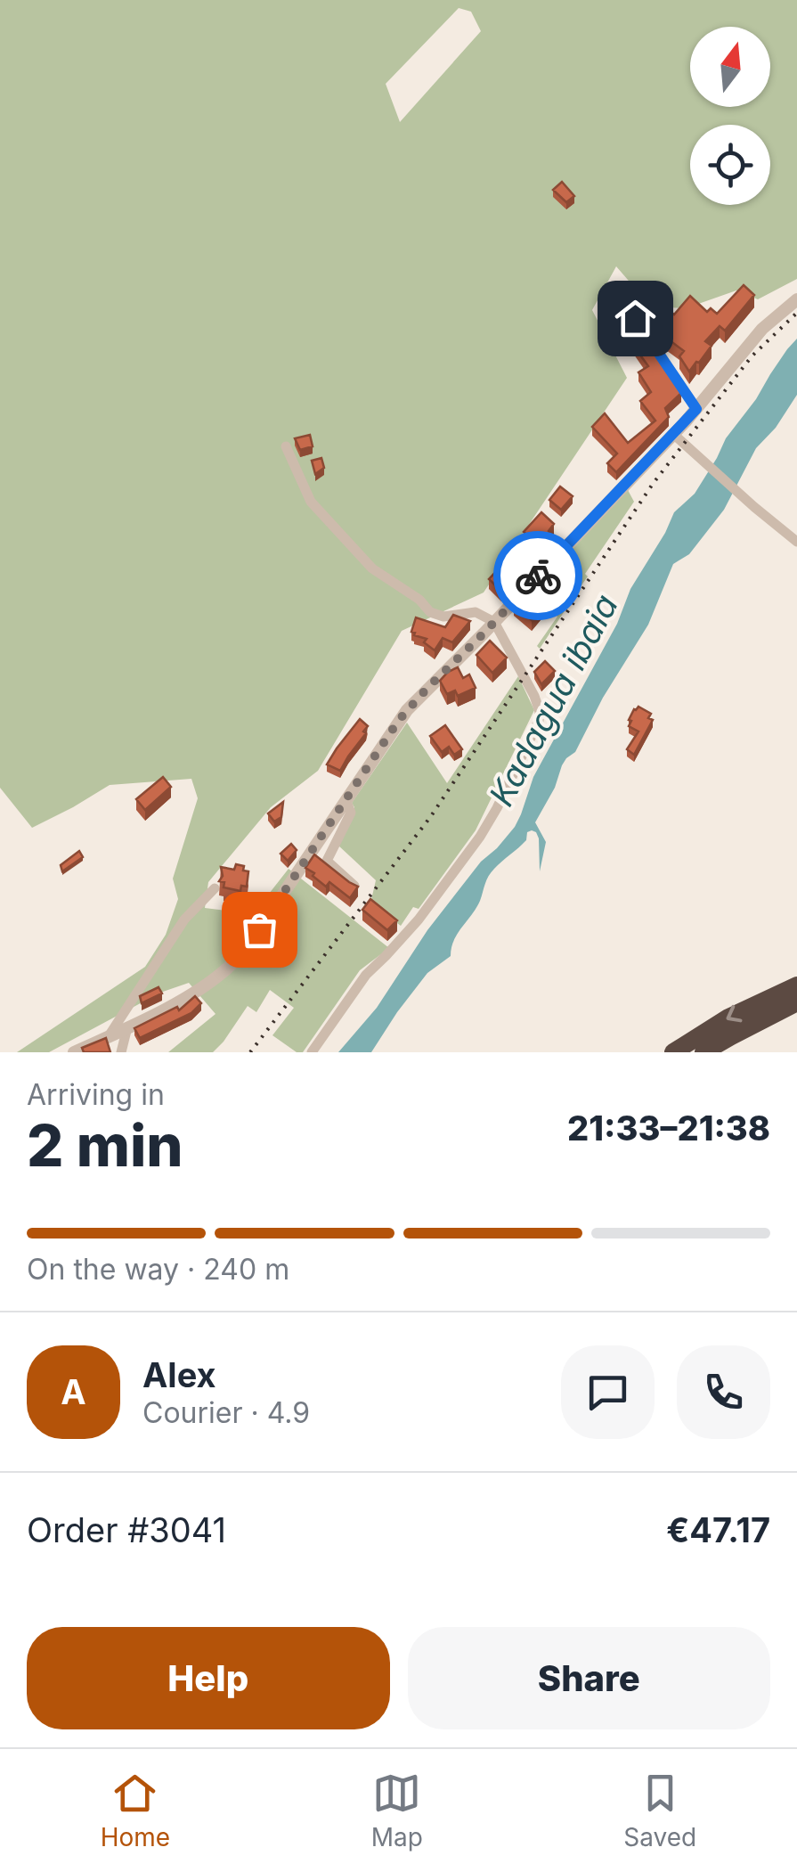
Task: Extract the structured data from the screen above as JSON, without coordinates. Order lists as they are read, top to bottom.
{
  "water": ["Kadagua ibaia"],
  "north": "top",
  "page": {
    "heading": ["2 min", "Arriving in", "21:33–21:38"],
    "panel": [
      "Alex",
      "Courier · 4.9",
      "Order #3041",
      "€47.17"
    ],
    "bar": "On the way · 240 m",
    "round": "A",
    "buttons": ["Help", "Share"],
    "tabs": ["Home", "Map", "Saved"]
  }
}
